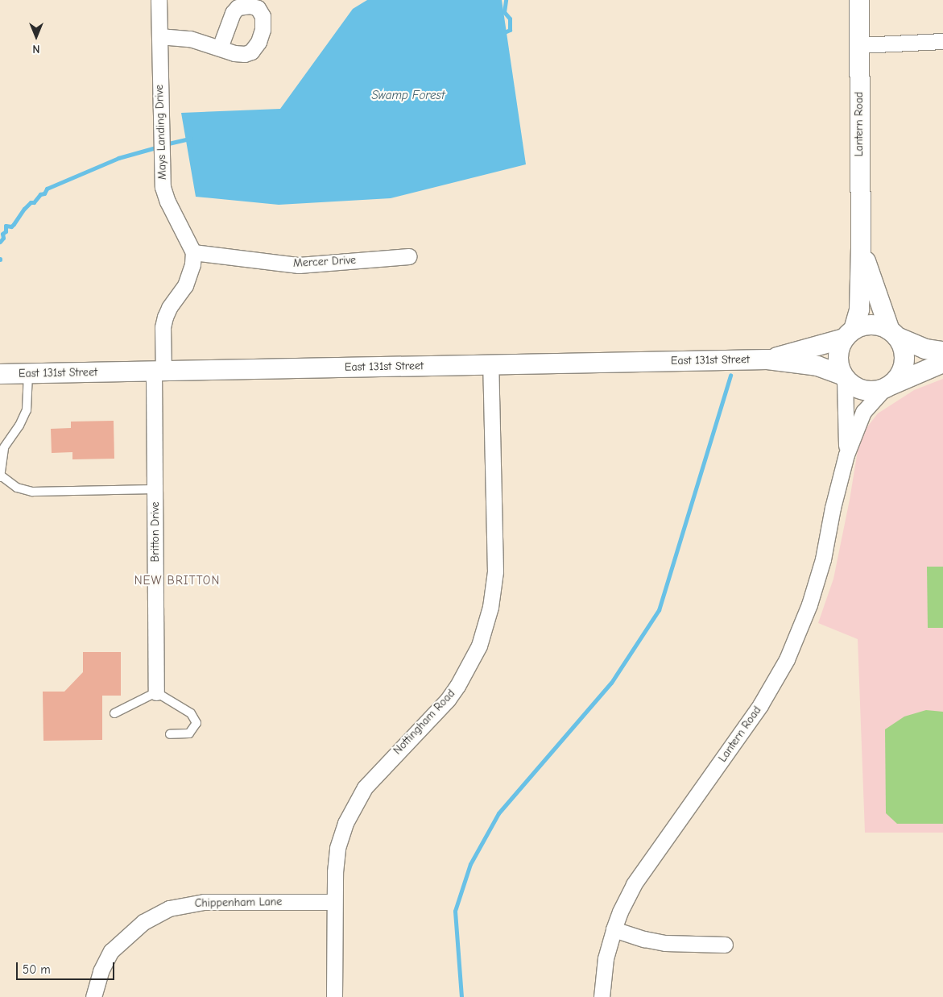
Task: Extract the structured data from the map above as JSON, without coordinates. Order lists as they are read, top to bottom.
{
  "streets": {
    "street": [
      "Lantern Road",
      "Mays Landing Drive",
      "Mercer Drive",
      "East 131st Street",
      "Britton Drive",
      "Nottingham Road",
      "Chippenham Lane"
    ]
  },
  "crossings": [
    ["Lantern Road", "East 131st Street"],
    ["Mays Landing Drive", "Mercer Drive"],
    ["East 131st Street", "Britton Drive"],
    ["East 131st Street", "Nottingham Road"],
    ["Nottingham Road", "Chippenham Lane"]
  ],
  "districts": ["NEW BRITTON"],
  "water": ["Swamp Forest"],
  "scale_bar": "50 m",
  "north": "bottom"
}
